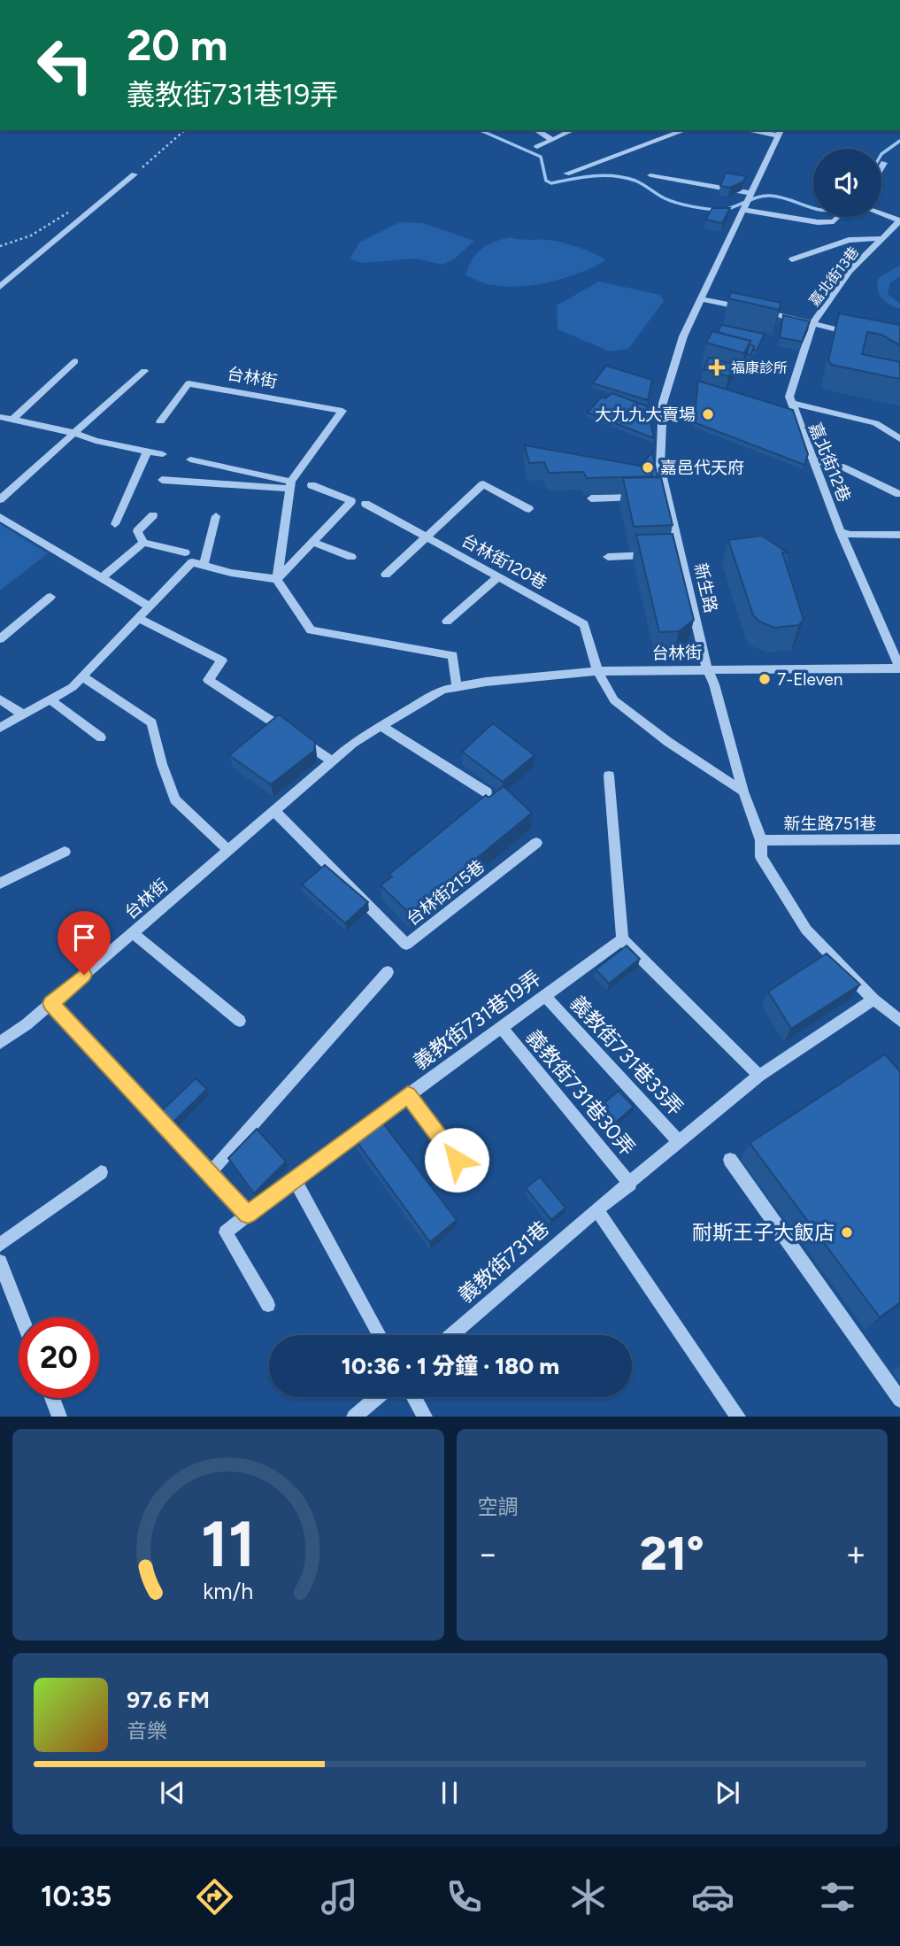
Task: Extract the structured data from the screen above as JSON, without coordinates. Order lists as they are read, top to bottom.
{
  "streets": {
    "street": [
      "嘉北街13巷",
      "台林街",
      "嘉北街12巷",
      "台林街120巷",
      "新生路",
      "新生路751巷",
      "台林街215巷",
      "義教街731巷19弄",
      "義教街731巷33弄",
      "義教街731巷30弄",
      "義教街731巷"
    ]
  },
  "crossings": [
    ["嘉北街13巷", "嘉北街12巷"],
    ["台林街", "嘉北街12巷"],
    ["台林街", "台林街120巷"],
    ["台林街", "新生路"],
    ["台林街", "台林街215巷"],
    ["台林街120巷", "新生路"],
    ["新生路", "新生路751巷"],
    ["新生路", "義教街731巷"],
    ["義教街731巷19弄", "義教街731巷33弄"],
    ["義教街731巷19弄", "義教街731巷30弄"],
    ["義教街731巷33弄", "義教街731巷"],
    ["義教街731巷30弄", "義教街731巷"]
  ],
  "places": {
    "health": ["福康診所"],
    "other": [
      "大九九大賣場",
      "嘉邑代天府",
      "7-Eleven",
      "耐斯王子大飯店"
    ]
  },
  "page": {
    "turn": ["20 m", "義教街731巷19弄"],
    "limit": "20",
    "trip": "10:36 · 1 分鐘 · 180 m",
    "tile": "空調",
    "heat": ["−", "21°", "+"],
    "song": ["97.6 FM", "音樂"],
    "tabs": "10:35",
    "gauge": ["11", "km/h"]
  }
}
